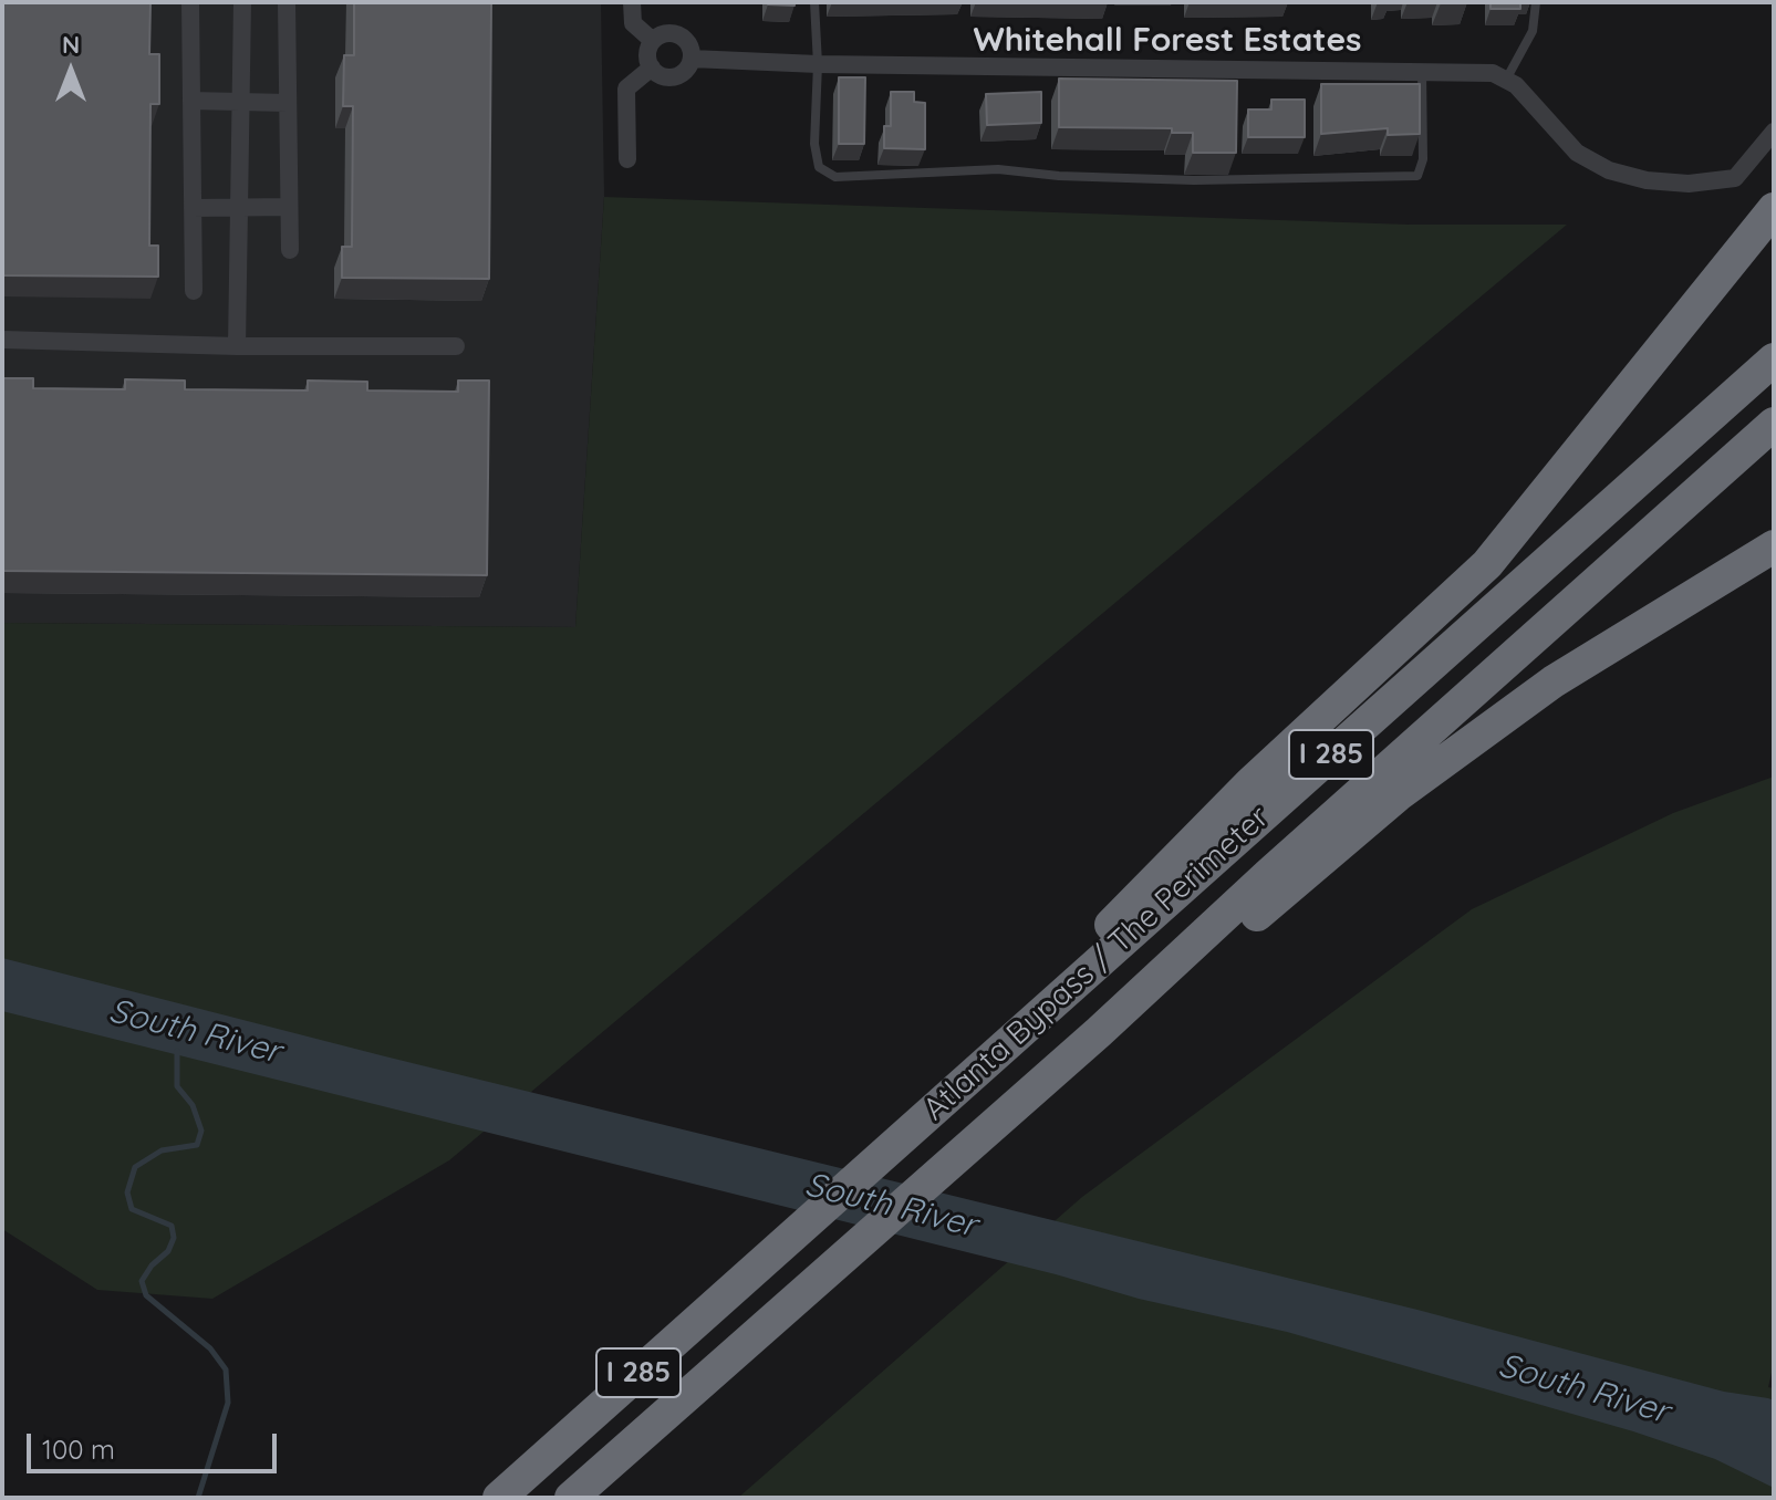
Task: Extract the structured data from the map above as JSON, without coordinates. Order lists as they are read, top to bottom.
{
  "streets": {
    "highway": ["I 285", "Atlanta Bypass / The Perimeter"]
  },
  "districts": ["Whitehall Forest Estates"],
  "water": ["South River"],
  "scale_bar": "100 m",
  "north": "top"
}
